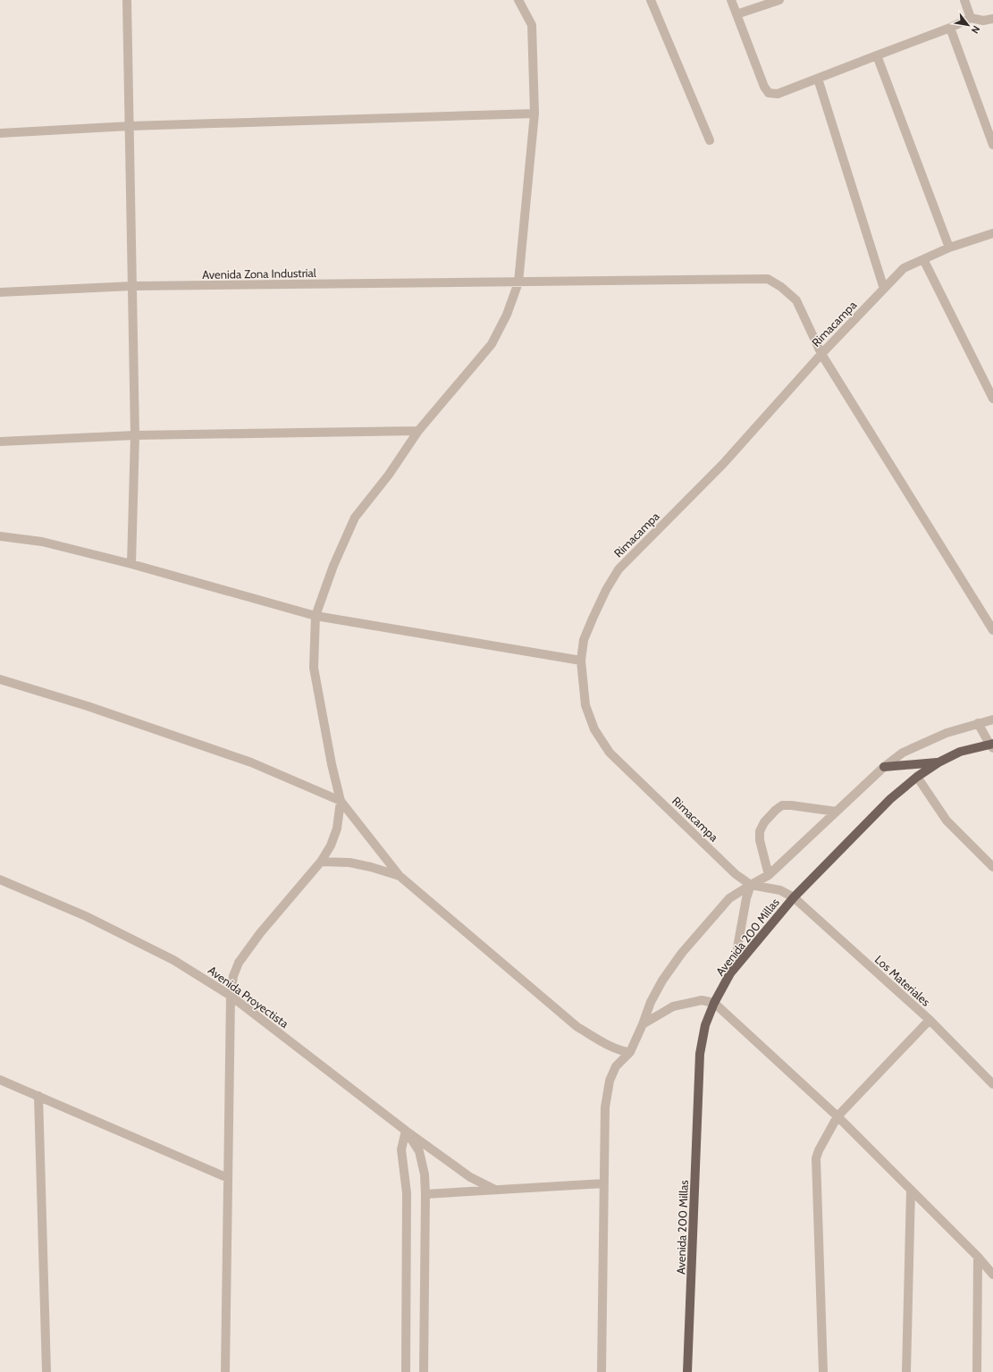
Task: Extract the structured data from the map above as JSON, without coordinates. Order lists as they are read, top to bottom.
{
  "streets": {
    "main road": ["Avenida 200 Millas"],
    "street": [
      "Avenida Zona Industrial",
      "Rimacampa",
      "Los Materiales",
      "Avenida Proyectista"
    ]
  },
  "crossings": [
    ["Avenida Zona Industrial", "Rimacampa"],
    ["Rimacampa", "Avenida 200 Millas"],
    ["Rimacampa", "Los Materiales"],
    ["Avenida 200 Millas", "Los Materiales"]
  ],
  "north": "bottom right"
}
